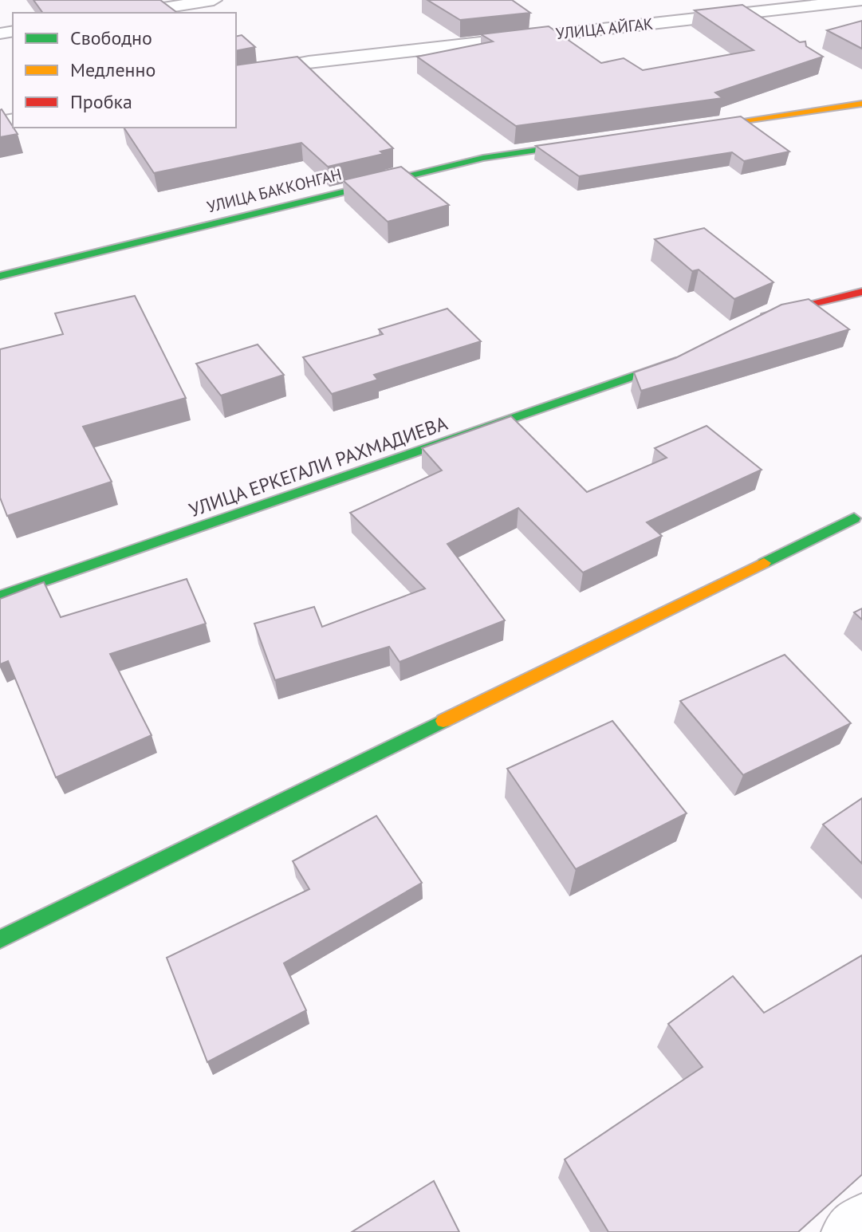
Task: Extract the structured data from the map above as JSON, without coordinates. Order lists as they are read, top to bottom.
{
  "streets": {
    "street": ["УЛИЦА АЙГАК", "УЛИЦА БАККОНГАН", "УЛИЦА ЕРКЕГАЛИ РАХМАДИЕВА"]
  },
  "legend": ["Свободно", "Медленно", "Пробка"]
}
